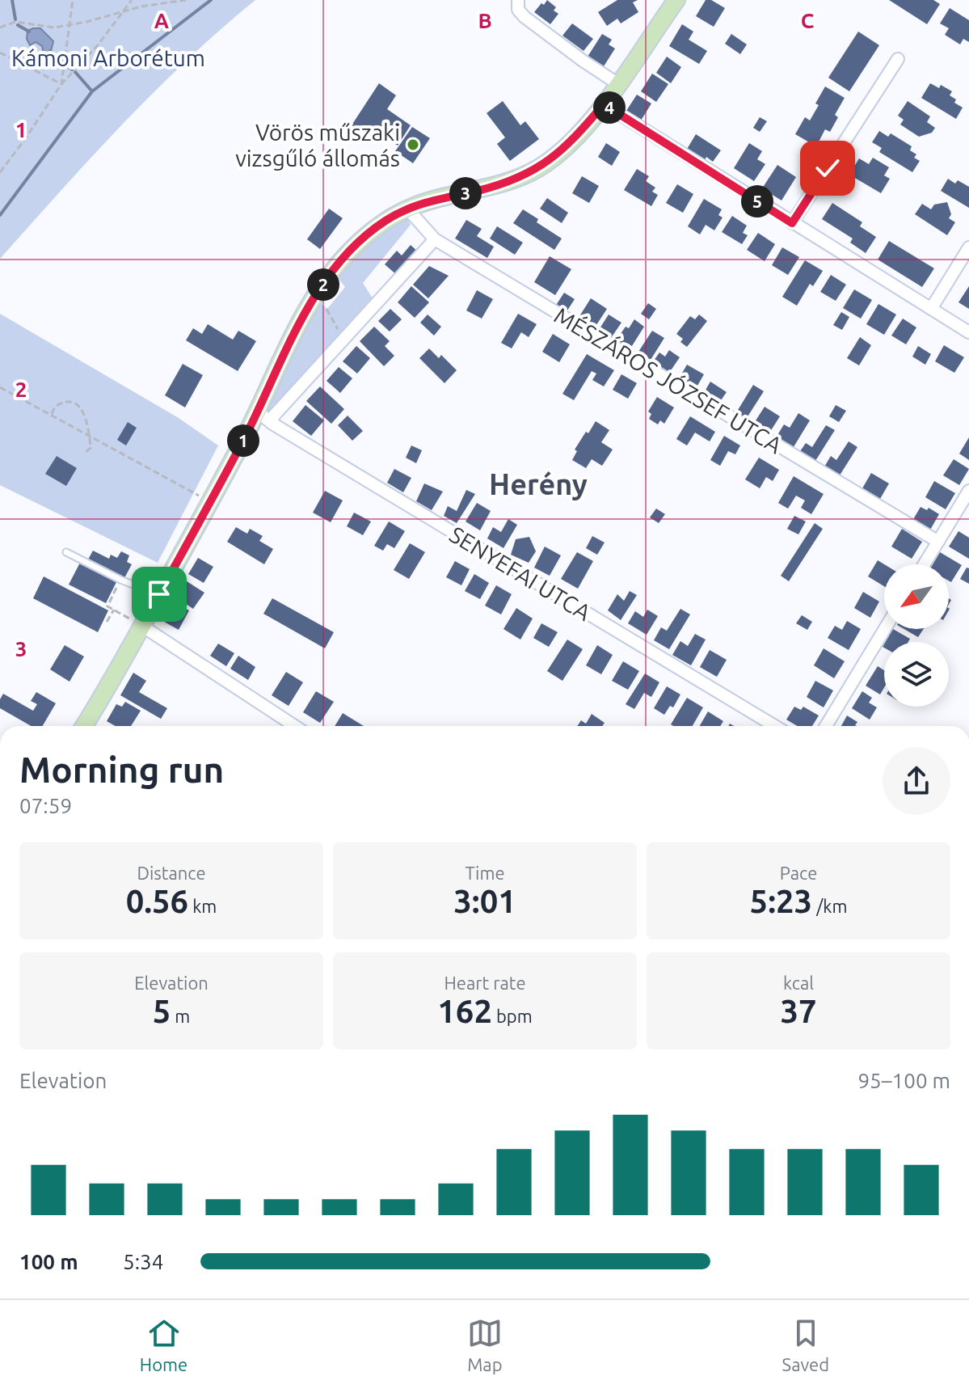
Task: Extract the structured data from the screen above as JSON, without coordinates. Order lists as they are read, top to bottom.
{
  "streets": {
    "street": ["MÉSZÁROS JÓZSEF UTCA", "SENYEFAI UTCA"]
  },
  "districts": ["Herény"],
  "parks": ["Kámoni Arborétum"],
  "places": ["Vörös műszaki vizsgűló állomás"],
  "north": "bottom left",
  "page": {
    "pins": [
      "4",
      "3",
      "5",
      "2",
      "1"
    ],
    "heading": ["Morning run", "07:59"],
    "stats": [
      ["Distance", "0.56 km"],
      ["Time", "3:01"],
      ["Pace", "5:23 /km"],
      ["Elevation", "5 m"],
      ["Heart rate", "162 bpm"],
      ["kcal", "37"]
    ],
    "chart": ["Elevation", "95–100 m"],
    "list": [
      {
        "name": "100 m",
        "note": "5:34"
      }
    ],
    "tabs": ["Home", "Map", "Saved"]
  },
  "grid": {
    "columns": ["A", "B", "C"],
    "rows": ["1", "2", "3"]
  }
}
